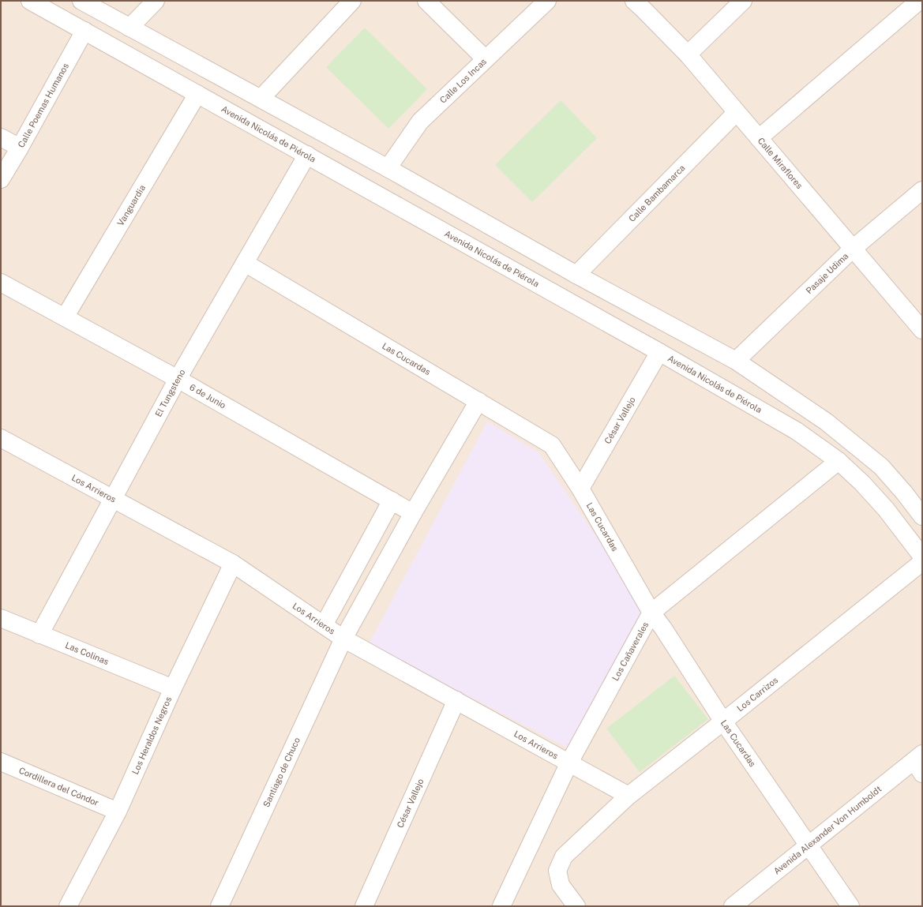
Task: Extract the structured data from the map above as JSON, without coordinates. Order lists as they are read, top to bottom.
{
  "streets": {
    "street": [
      "Calle Los Incas",
      "Calle Poemas Humanos",
      "Avenida Nicolás de Piérola",
      "Calle Miraflores",
      "Calle Bambamarca",
      "Vanguardia",
      "Pasaje Udima",
      "Las Cucardas",
      "El Tungsteno",
      "6 de Junio",
      "César Vallejo",
      "Los Arrieros",
      "Los Cañaverales",
      "Las Colinas",
      "Los Carrizos",
      "Los Heraldos Negros",
      "Santiago de Chuco",
      "Cordillera del Cóndor",
      "Avenida Alexander Von Humboldt"
    ]
  },
  "crossings": [
    ["Calle Poemas Humanos", "Avenida Nicolás de Piérola"],
    ["Avenida Nicolás de Piérola", "Vanguardia"],
    ["Avenida Nicolás de Piérola", "El Tungsteno"],
    ["Avenida Nicolás de Piérola", "César Vallejo"],
    ["Avenida Nicolás de Piérola", "Los Cañaverales"],
    ["Calle Miraflores", "Calle Bambamarca"],
    ["Calle Miraflores", "Pasaje Udima"],
    ["Vanguardia", "6 de Junio"],
    ["Las Cucardas", "El Tungsteno"],
    ["Las Cucardas", "César Vallejo"],
    ["Las Cucardas", "Los Cañaverales"],
    ["Las Cucardas", "Los Carrizos"],
    ["Las Cucardas", "Santiago de Chuco"],
    ["Las Cucardas", "Avenida Alexander Von Humboldt"],
    ["El Tungsteno", "6 de Junio"],
    ["El Tungsteno", "Los Arrieros"],
    ["El Tungsteno", "Las Colinas"],
    ["6 de Junio", "Santiago de Chuco"],
    ["César Vallejo", "Los Arrieros"],
    ["Los Arrieros", "Los Cañaverales"],
    ["Los Arrieros", "Los Carrizos"],
    ["Los Arrieros", "Los Heraldos Negros"],
    ["Los Arrieros", "Santiago de Chuco"],
    ["Las Colinas", "Los Heraldos Negros"],
    ["Los Heraldos Negros", "Cordillera del Cóndor"]
  ]
}
